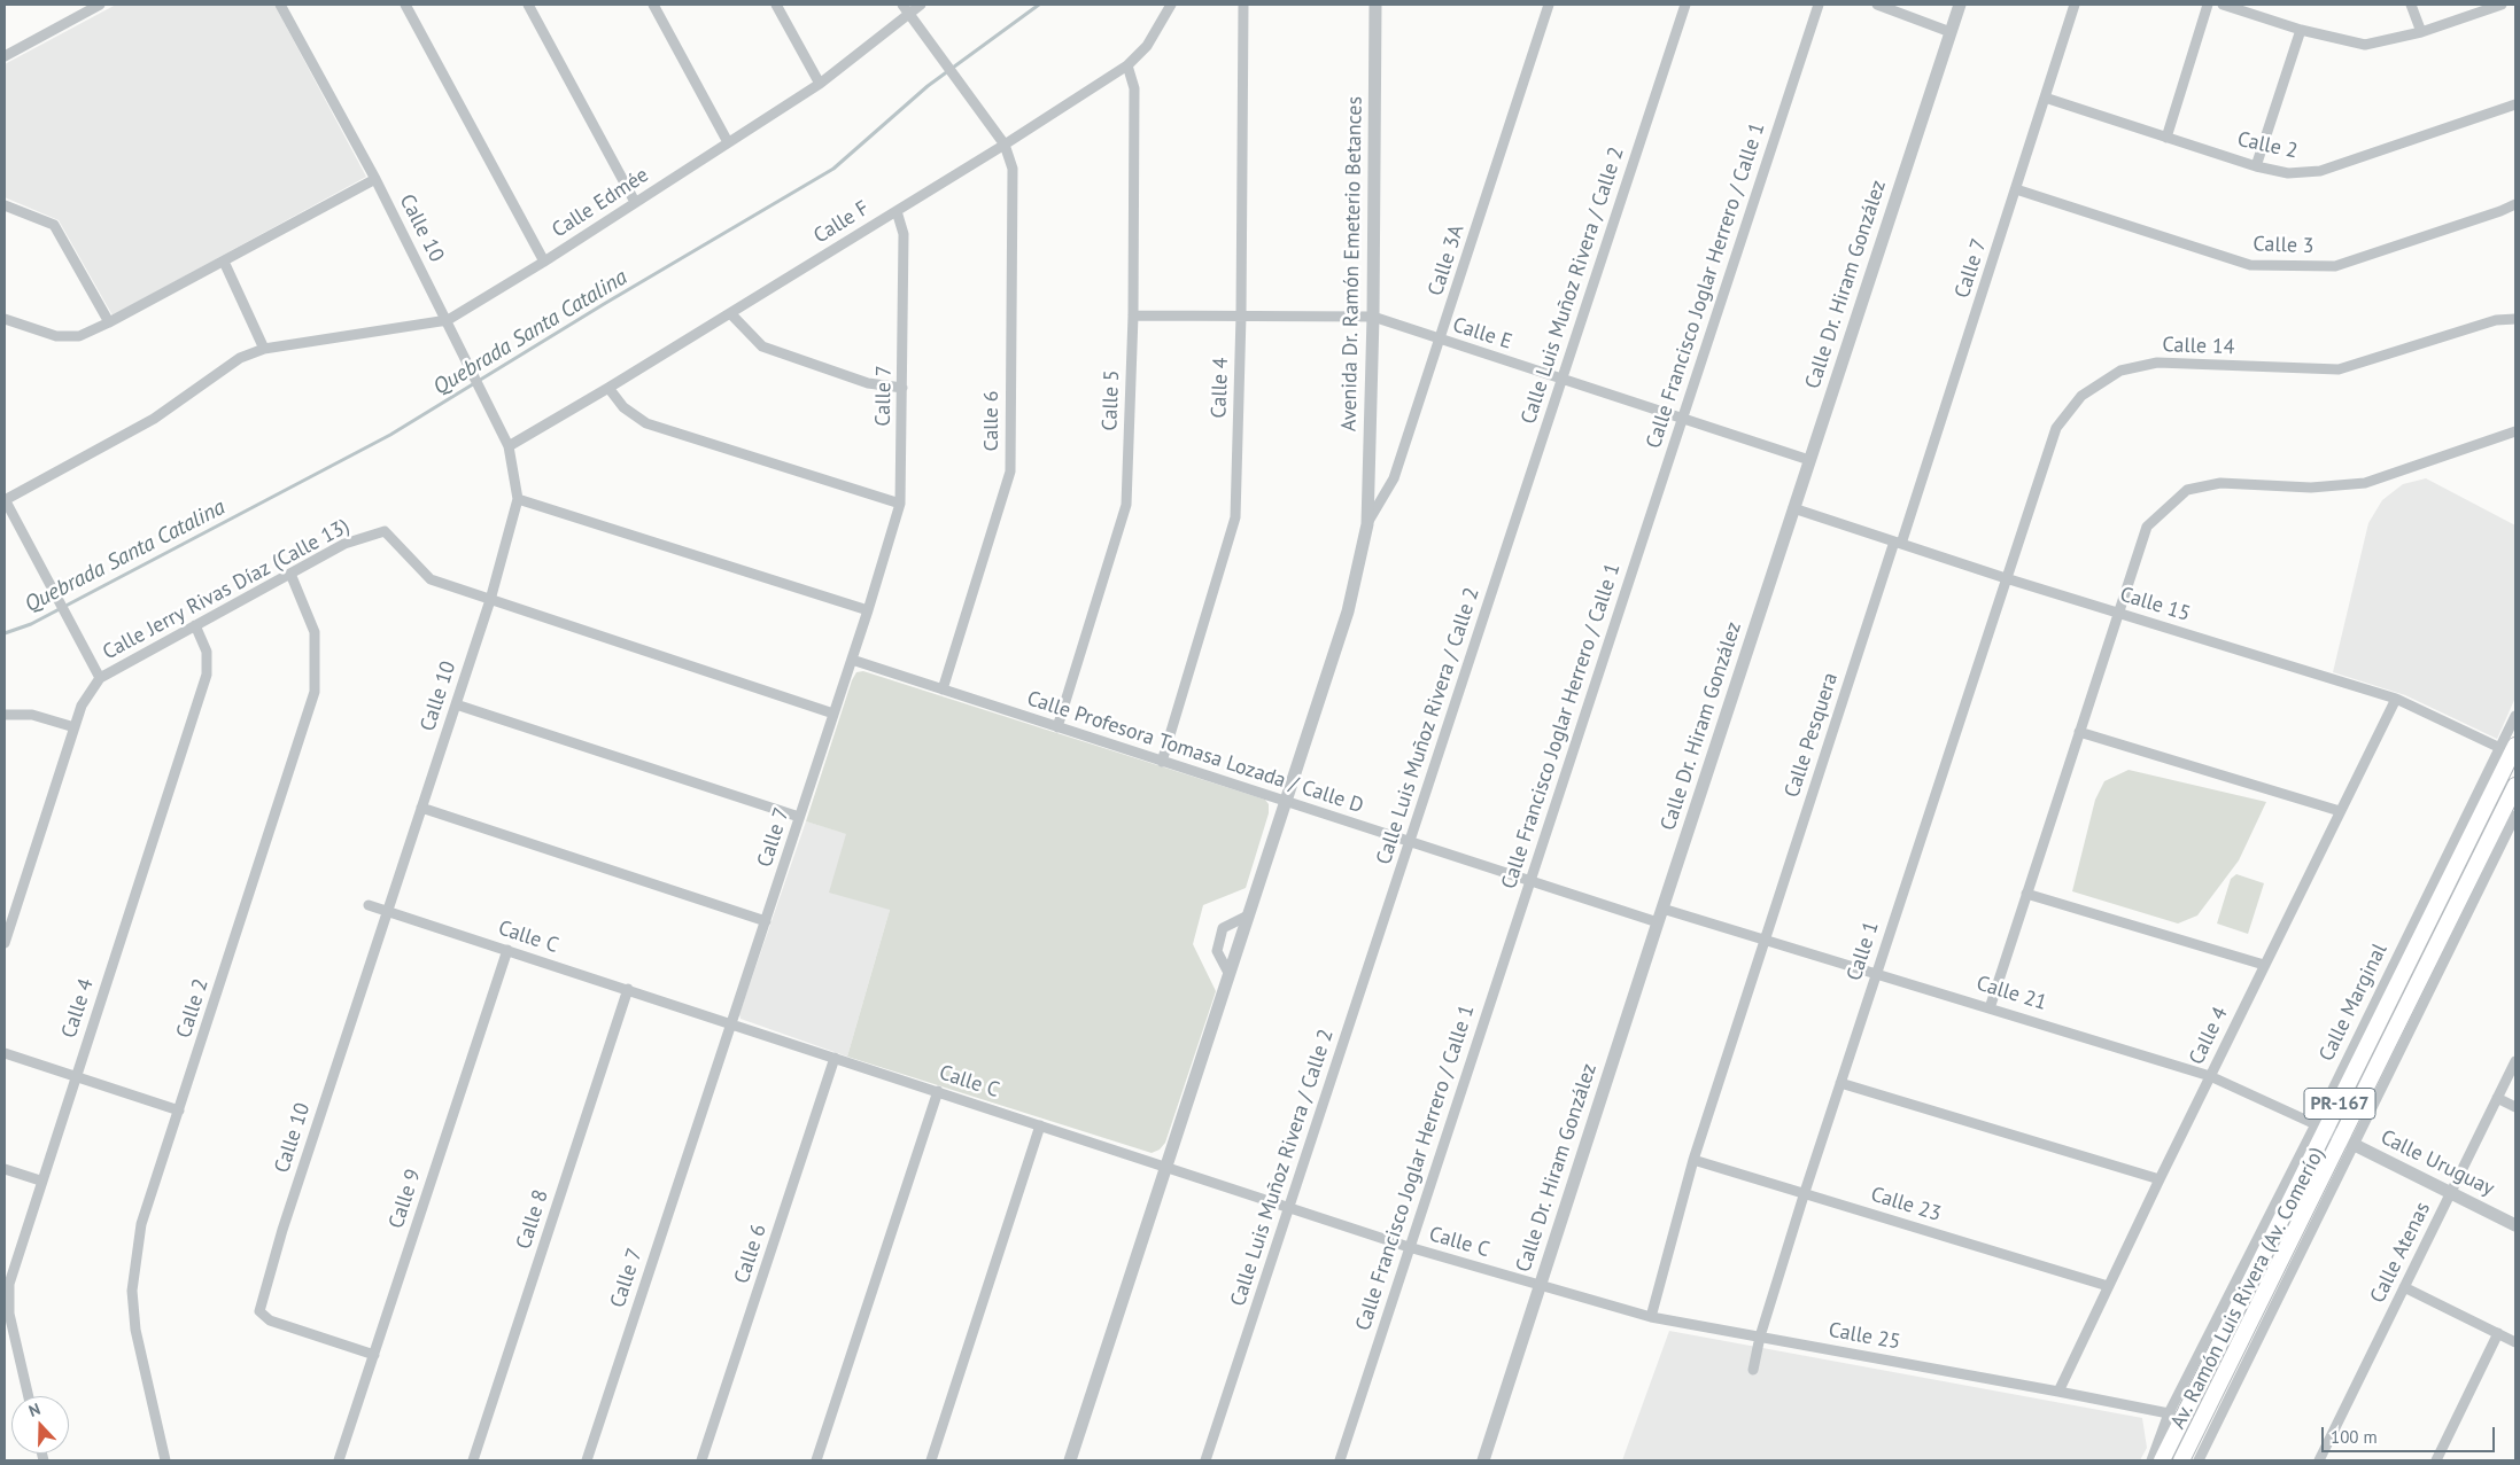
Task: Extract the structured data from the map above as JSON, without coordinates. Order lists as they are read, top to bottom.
{
  "streets": {
    "main road": ["PR-167", "Av. Ramón Luis Rivera (Av. Comerío)"],
    "street": [
      "Calle 2",
      "Calle Edmée",
      "Calle F",
      "Calle 10",
      "Calle 3",
      "Calle 3A",
      "Avenida Dr. Ramón Emeterio Betances",
      "Calle 7",
      "Calle Dr. Hiram González",
      "Calle Luis Muñoz Rivera / Calle 2",
      "Calle Francisco Joglar Herrero / Calle 1",
      "Calle E",
      "Calle 14",
      "Calle 4",
      "Calle 5",
      "Calle 6",
      "Calle Jerry Rivas Díaz (Calle 13)",
      "Calle 15",
      "Calle Pesquera",
      "Calle Profesora Tomasa Lozada / Calle D",
      "Calle C",
      "Calle 1",
      "Calle 21",
      "Calle Uruguay",
      "Calle 9",
      "Calle 23",
      "Calle 8",
      "Calle Atenas",
      "Calle 25"
    ]
  },
  "crossings": [
    ["Calle 2", "Calle 7"],
    ["Calle 2", "Calle Jerry Rivas Díaz (Calle 13)"],
    ["Calle Edmée", "Calle 10"],
    ["Calle F", "Calle 10"],
    ["Calle F", "Calle 7"],
    ["Calle F", "Calle 5"],
    ["Calle F", "Calle 6"],
    ["Calle 10", "Calle Jerry Rivas Díaz (Calle 13)"],
    ["Calle 10", "Calle C"],
    ["Calle 10", "Calle 9"],
    ["Calle 3", "Calle 7"],
    ["Calle 3A", "Avenida Dr. Ramón Emeterio Betances"],
    ["Calle 3A", "Calle E"],
    ["Avenida Dr. Ramón Emeterio Betances", "Calle E"],
    ["Avenida Dr. Ramón Emeterio Betances", "Calle Profesora Tomasa Lozada / Calle D"],
    ["Avenida Dr. Ramón Emeterio Betances", "Calle C"],
    ["Calle 7", "Calle Jerry Rivas Díaz (Calle 13)"],
    ["Calle 7", "Calle 15"],
    ["Calle 7", "Calle Pesquera"],
    ["Calle 7", "Calle Profesora Tomasa Lozada / Calle D"],
    ["Calle 7", "Calle C"],
    ["Calle Dr. Hiram González", "Calle E"],
    ["Calle Dr. Hiram González", "Calle 15"],
    ["Calle Dr. Hiram González", "Calle Profesora Tomasa Lozada / Calle D"],
    ["Calle Dr. Hiram González", "Calle C"],
    ["Calle Dr. Hiram González", "Calle 21"],
    ["Calle Dr. Hiram González", "Calle 25"],
    ["Calle Luis Muñoz Rivera / Calle 2", "Calle E"],
    ["Calle Luis Muñoz Rivera / Calle 2", "Calle Profesora Tomasa Lozada / Calle D"],
    ["Calle Luis Muñoz Rivera / Calle 2", "Calle C"],
    ["Calle Francisco Joglar Herrero / Calle 1", "Calle E"],
    ["Calle Francisco Joglar Herrero / Calle 1", "Calle Profesora Tomasa Lozada / Calle D"],
    ["Calle Francisco Joglar Herrero / Calle 1", "Calle C"],
    ["Calle E", "Calle 4"],
    ["Calle E", "Calle 5"],
    ["Calle 14", "Calle 15"],
    ["Calle 14", "Calle 1"],
    ["Calle 4", "Calle Jerry Rivas Díaz (Calle 13)"],
    ["Calle 4", "Calle 15"],
    ["Calle 4", "Calle Profesora Tomasa Lozada / Calle D"],
    ["Calle 4", "Calle 21"],
    ["Calle 4", "Calle 23"],
    ["Calle 4", "Calle 25"],
    ["Calle 5", "Calle Profesora Tomasa Lozada / Calle D"],
    ["Calle 6", "Calle Profesora Tomasa Lozada / Calle D"],
    ["Calle 6", "Calle C"],
    ["Calle 15", "Calle Pesquera"],
    ["Calle 15", "Calle 1"],
    ["Calle 15", "Av. Ramón Luis Rivera (Av. Comerío)"],
    ["Calle Pesquera", "Calle 21"],
    ["Calle Pesquera", "Calle 23"],
    ["Calle Pesquera", "Calle 25"],
    ["Calle C", "Calle 9"],
    ["Calle C", "Calle 8"],
    ["Calle C", "Calle 25"],
    ["Calle 1", "Calle 21"],
    ["Calle 1", "Calle 23"],
    ["Calle 1", "Calle 25"],
    ["Calle 21", "Calle Uruguay"],
    ["Calle 21", "Av. Ramón Luis Rivera (Av. Comerío)"],
    ["Calle Uruguay", "Calle Atenas"],
    ["Calle Uruguay", "Av. Ramón Luis Rivera (Av. Comerío)"],
    ["Av. Ramón Luis Rivera (Av. Comerío)", "Calle 25"]
  ],
  "water": ["Quebrada Santa Catalina"],
  "scale_bar": "100 m",
  "north": "top"
}
